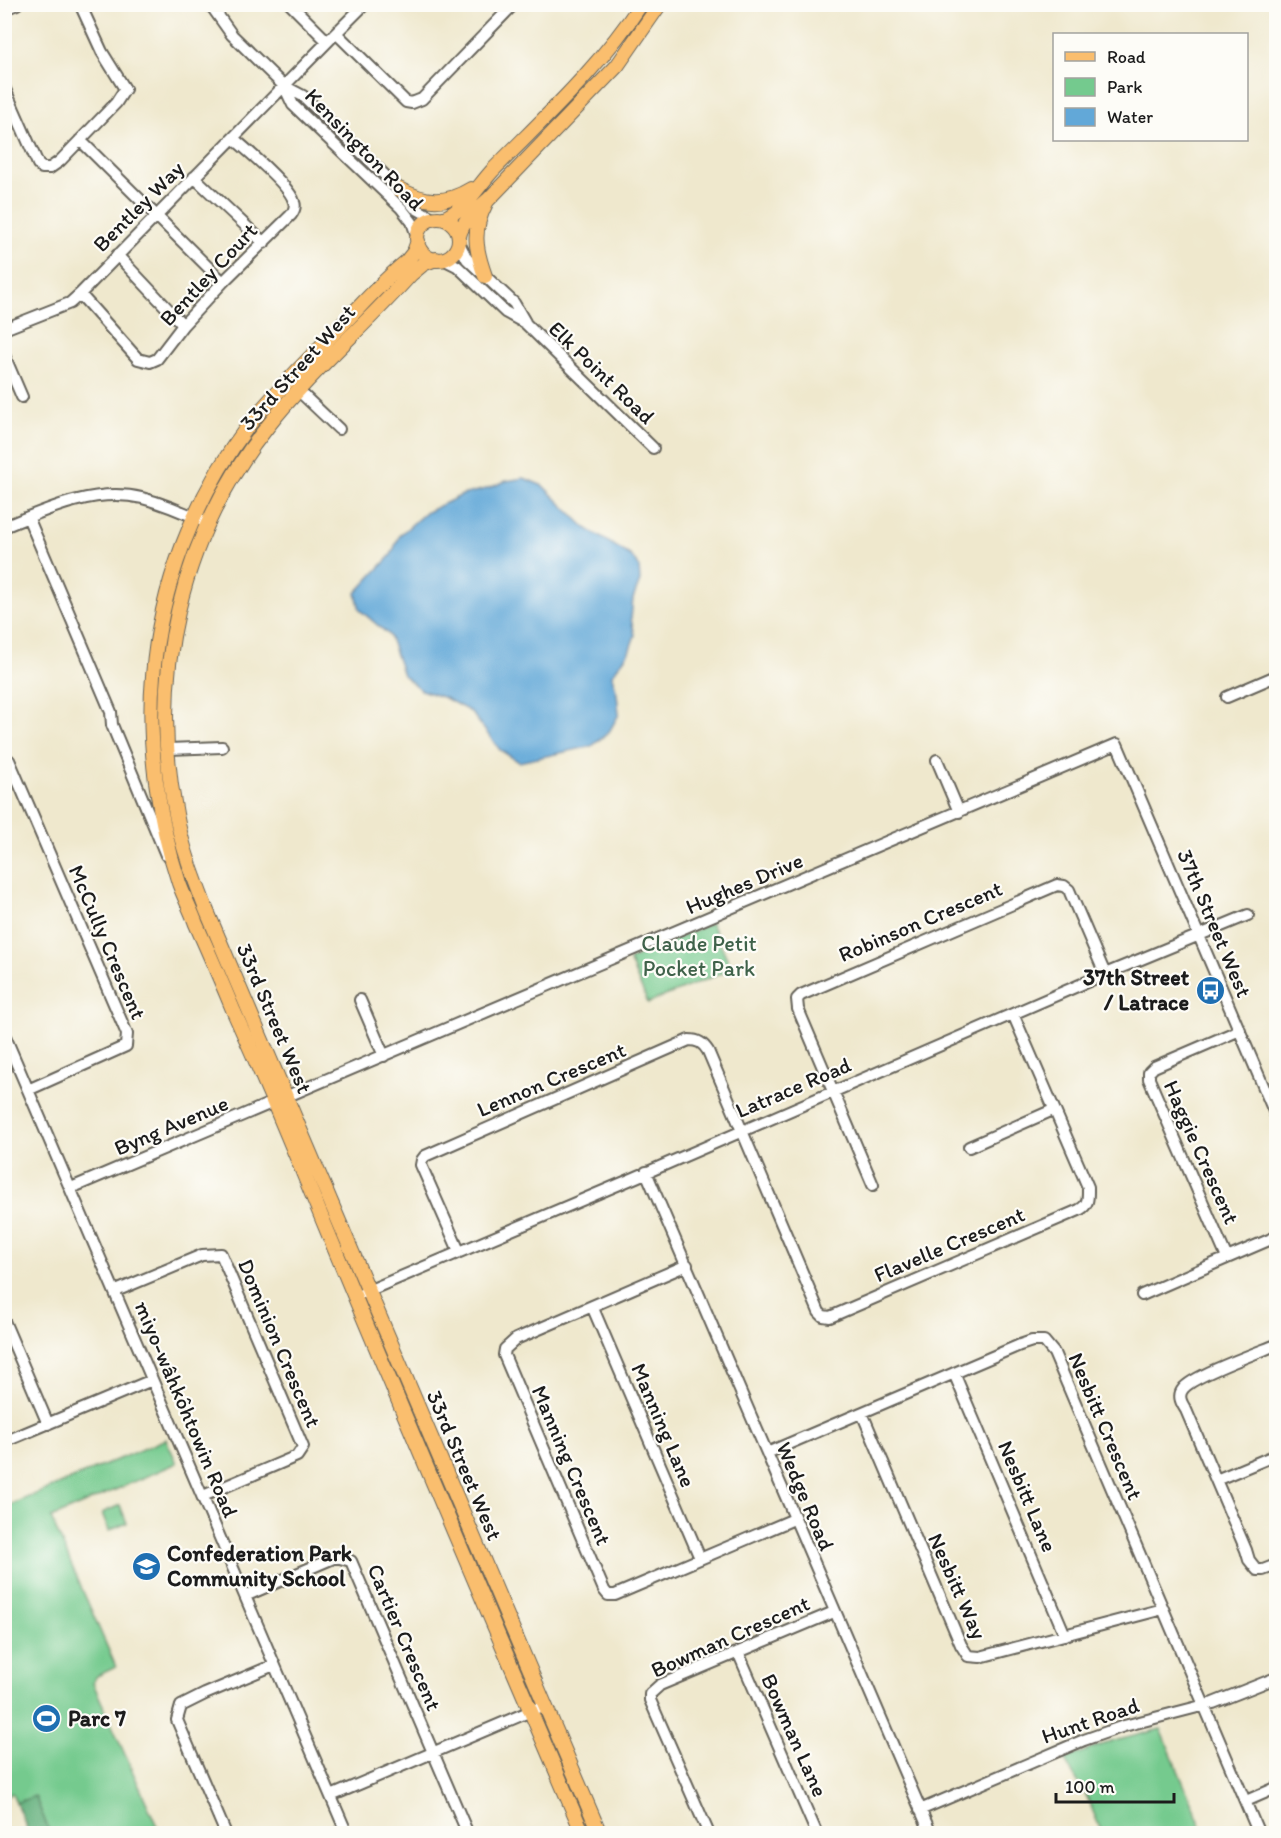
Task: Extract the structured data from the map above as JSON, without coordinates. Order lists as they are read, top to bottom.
{
  "streets": {
    "main road": ["33rd Street West"],
    "street": [
      "Kensington Road",
      "Bentley Way",
      "Bentley Court",
      "Elk Point Road",
      "Hughes Drive",
      "Robinson Crescent",
      "37th Street West",
      "McCully Crescent",
      "Lennon Crescent",
      "Latrace Road",
      "Byng Avenue",
      "Haggie Crescent",
      "Flavelle Crescent",
      "Dominion Crescent",
      "miyo-wâhkôhtowin Road",
      "Manning Lane",
      "Nesbitt Crescent",
      "Manning Crescent",
      "Wedge Road",
      "Nesbitt Lane",
      "Nesbitt Way",
      "Bowman Crescent",
      "Cartier Crescent",
      "Hunt Road",
      "Bowman Lane"
    ]
  },
  "crossings": [
    ["Kensington Road", "Bentley Way"],
    ["Kensington Road", "33rd Street West"],
    ["Kensington Road", "Elk Point Road"],
    ["Bentley Way", "Bentley Court"],
    ["33rd Street West", "Elk Point Road"],
    ["33rd Street West", "Hughes Drive"],
    ["33rd Street West", "Latrace Road"],
    ["33rd Street West", "Byng Avenue"],
    ["Hughes Drive", "37th Street West"],
    ["Hughes Drive", "Byng Avenue"],
    ["Robinson Crescent", "Latrace Road"],
    ["37th Street West", "Latrace Road"],
    ["37th Street West", "Haggie Crescent"],
    ["McCully Crescent", "miyo-wâhkôhtowin Road"],
    ["Lennon Crescent", "Latrace Road"],
    ["Lennon Crescent", "Flavelle Crescent"],
    ["Latrace Road", "Flavelle Crescent"],
    ["Latrace Road", "Wedge Road"],
    ["Byng Avenue", "miyo-wâhkôhtowin Road"],
    ["Dominion Crescent", "miyo-wâhkôhtowin Road"],
    ["miyo-wâhkôhtowin Road", "Cartier Crescent"],
    ["Manning Lane", "Manning Crescent"],
    ["Nesbitt Crescent", "Wedge Road"],
    ["Nesbitt Crescent", "Nesbitt Lane"],
    ["Nesbitt Crescent", "Nesbitt Way"],
    ["Nesbitt Crescent", "Hunt Road"],
    ["Manning Crescent", "Wedge Road"],
    ["Wedge Road", "Bowman Crescent"],
    ["Wedge Road", "Hunt Road"],
    ["Nesbitt Lane", "Nesbitt Way"],
    ["Bowman Crescent", "Bowman Lane"]
  ],
  "parks": ["Claude Petit Pocket Park"],
  "places": {
    "bus stop": ["37th Street / Latrace"],
    "school or university": ["Confederation Park Community School"],
    "sports": ["Parc 7"]
  },
  "legend": ["Road", "Park", "Water"],
  "scale_bar": "100 m"
}
